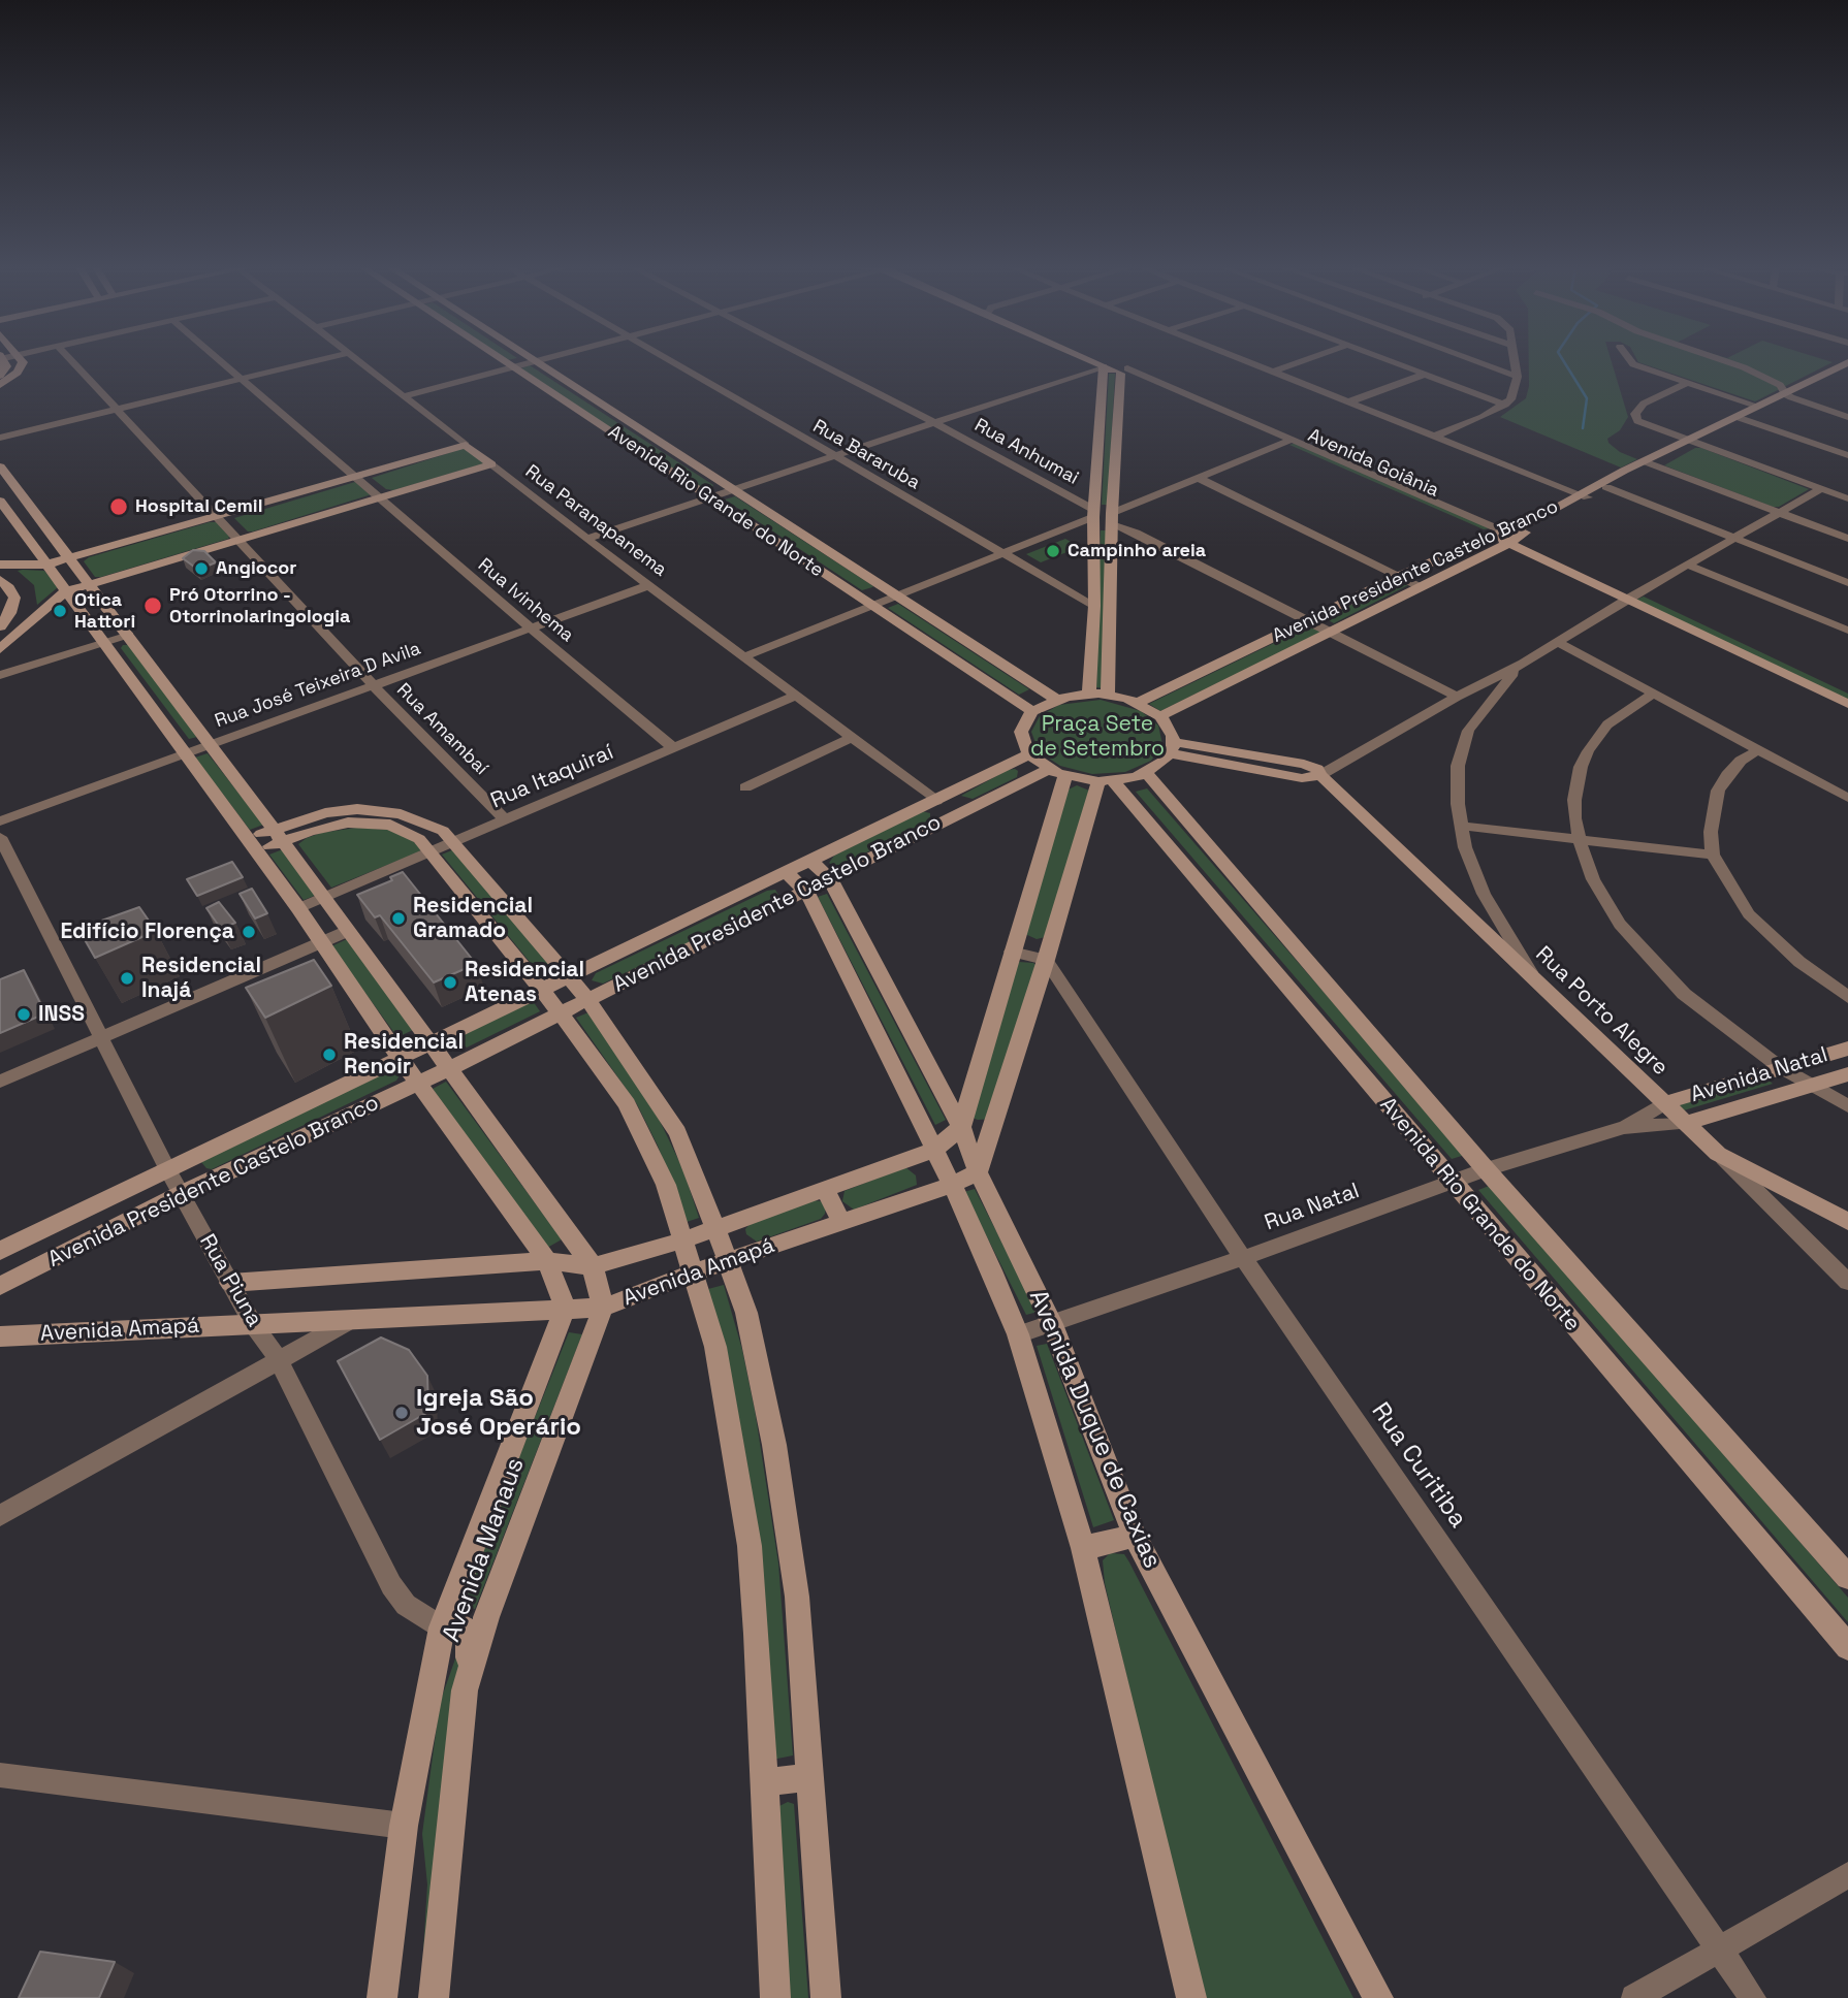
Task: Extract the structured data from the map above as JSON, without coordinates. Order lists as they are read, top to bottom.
{
  "streets": {
    "street": [
      "Rua Anhumai",
      "Rua Bararuba",
      "Avenida Goiânia",
      "Avenida Rio Grande do Norte",
      "Rua Paranapanema",
      "Avenida Presidente Castelo Branco",
      "Rua Ivinhema",
      "Rua José Teixeira D Avila",
      "Rua Amambaí",
      "Rua Itaquiraí",
      "Rua Porto Alegre",
      "Avenida Natal",
      "Rua Natal",
      "Avenida Amapá",
      "Rua Piuna",
      "Avenida Duque de Caxias",
      "Rua Curitiba",
      "Avenida Manaus"
    ]
  },
  "crossings": [
    ["Avenida Goiânia", "Avenida Presidente Castelo Branco"],
    ["Avenida Rio Grande do Norte", "Avenida Presidente Castelo Branco"],
    ["Avenida Rio Grande do Norte", "Rua Natal"],
    ["Rua Paranapanema", "Avenida Presidente Castelo Branco"],
    ["Rua Paranapanema", "Rua José Teixeira D Avila"],
    ["Rua Paranapanema", "Rua Itaquiraí"],
    ["Avenida Presidente Castelo Branco", "Rua Piuna"],
    ["Avenida Presidente Castelo Branco", "Avenida Duque de Caxias"],
    ["Rua Ivinhema", "Rua José Teixeira D Avila"],
    ["Rua Ivinhema", "Rua Itaquiraí"],
    ["Rua José Teixeira D Avila", "Rua Amambaí"],
    ["Rua Amambaí", "Rua Itaquiraí"],
    ["Rua Porto Alegre", "Avenida Natal"],
    ["Rua Porto Alegre", "Rua Natal"],
    ["Avenida Natal", "Rua Natal"],
    ["Rua Natal", "Avenida Duque de Caxias"],
    ["Rua Natal", "Rua Curitiba"],
    ["Avenida Amapá", "Rua Piuna"],
    ["Avenida Amapá", "Avenida Duque de Caxias"],
    ["Avenida Amapá", "Avenida Manaus"],
    ["Rua Piuna", "Avenida Manaus"]
  ],
  "parks": ["Praça Sete de Setembro"],
  "places": [
    "Hospital Cemil",
    "Campinho areia",
    "Angiocor",
    "Pró Otorrino - Otorrinolaringologia",
    "Otica Hattori",
    "Residencial Gramado",
    "Edifício Florença",
    "Residencial Inajá",
    "Residencial Atenas",
    "INSS",
    "Residencial Renoir",
    "Igreja São José Operário"
  ]
}
